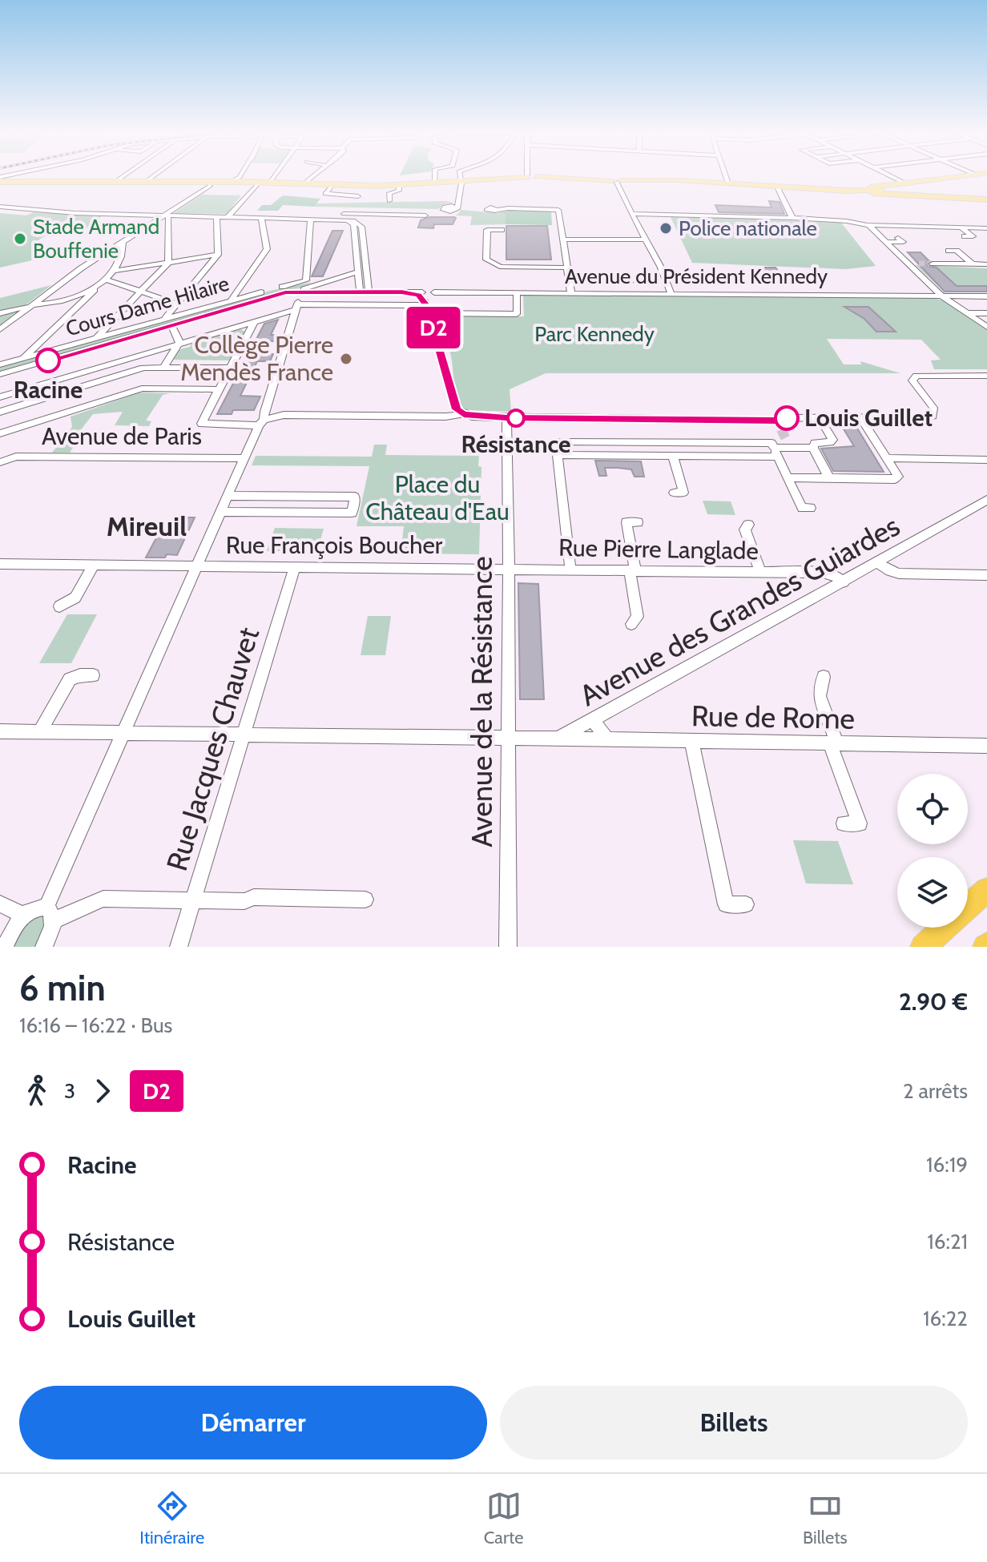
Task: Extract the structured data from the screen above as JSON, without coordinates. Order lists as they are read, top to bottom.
{
  "streets": {
    "street": [
      "Avenue du Président Kennedy",
      "Cours Dame Hilaire",
      "Avenue de Paris",
      "Rue François Boucher",
      "Rue Pierre Langlade",
      "Avenue des Grandes Guiardes",
      "Avenue de la Résistance",
      "Rue de Rome",
      "Rue Jacques Chauvet"
    ]
  },
  "crossings": [
    ["Avenue du Président Kennedy", "Cours Dame Hilaire"],
    ["Rue François Boucher", "Rue Pierre Langlade"],
    ["Rue François Boucher", "Avenue de la Résistance"],
    ["Rue François Boucher", "Rue Jacques Chauvet"],
    ["Rue Pierre Langlade", "Avenue des Grandes Guiardes"],
    ["Rue Pierre Langlade", "Avenue de la Résistance"],
    ["Avenue des Grandes Guiardes", "Avenue de la Résistance"],
    ["Avenue des Grandes Guiardes", "Rue de Rome"],
    ["Avenue des Grandes Guiardes", "Rue Jacques Chauvet"]
  ],
  "districts": ["Mireuil"],
  "parks": ["Parc Kennedy", "Place du Château d'Eau"],
  "places": [
    "Police nationale",
    "Stade Armand Bouffenie",
    "Collège Pierre Mendès France",
    "Racine",
    "Résistance",
    "Louis Guillet"
  ],
  "lines": ["bus line D2"],
  "page": {
    "on_map": "D2",
    "heading": ["6 min", "16:16 – 16:22 · Bus", "2.90 €"],
    "legs": ["3", "D2", "2 arrêts"],
    "list": [
      {
        "name": "Racine",
        "value": "16:19"
      },
      {
        "name": "Résistance",
        "value": "16:21"
      },
      {
        "name": "Louis Guillet",
        "value": "16:22"
      }
    ],
    "buttons": ["Démarrer", "Billets"],
    "tabs": ["Itinéraire", "Carte", "Billets"]
  }
}
